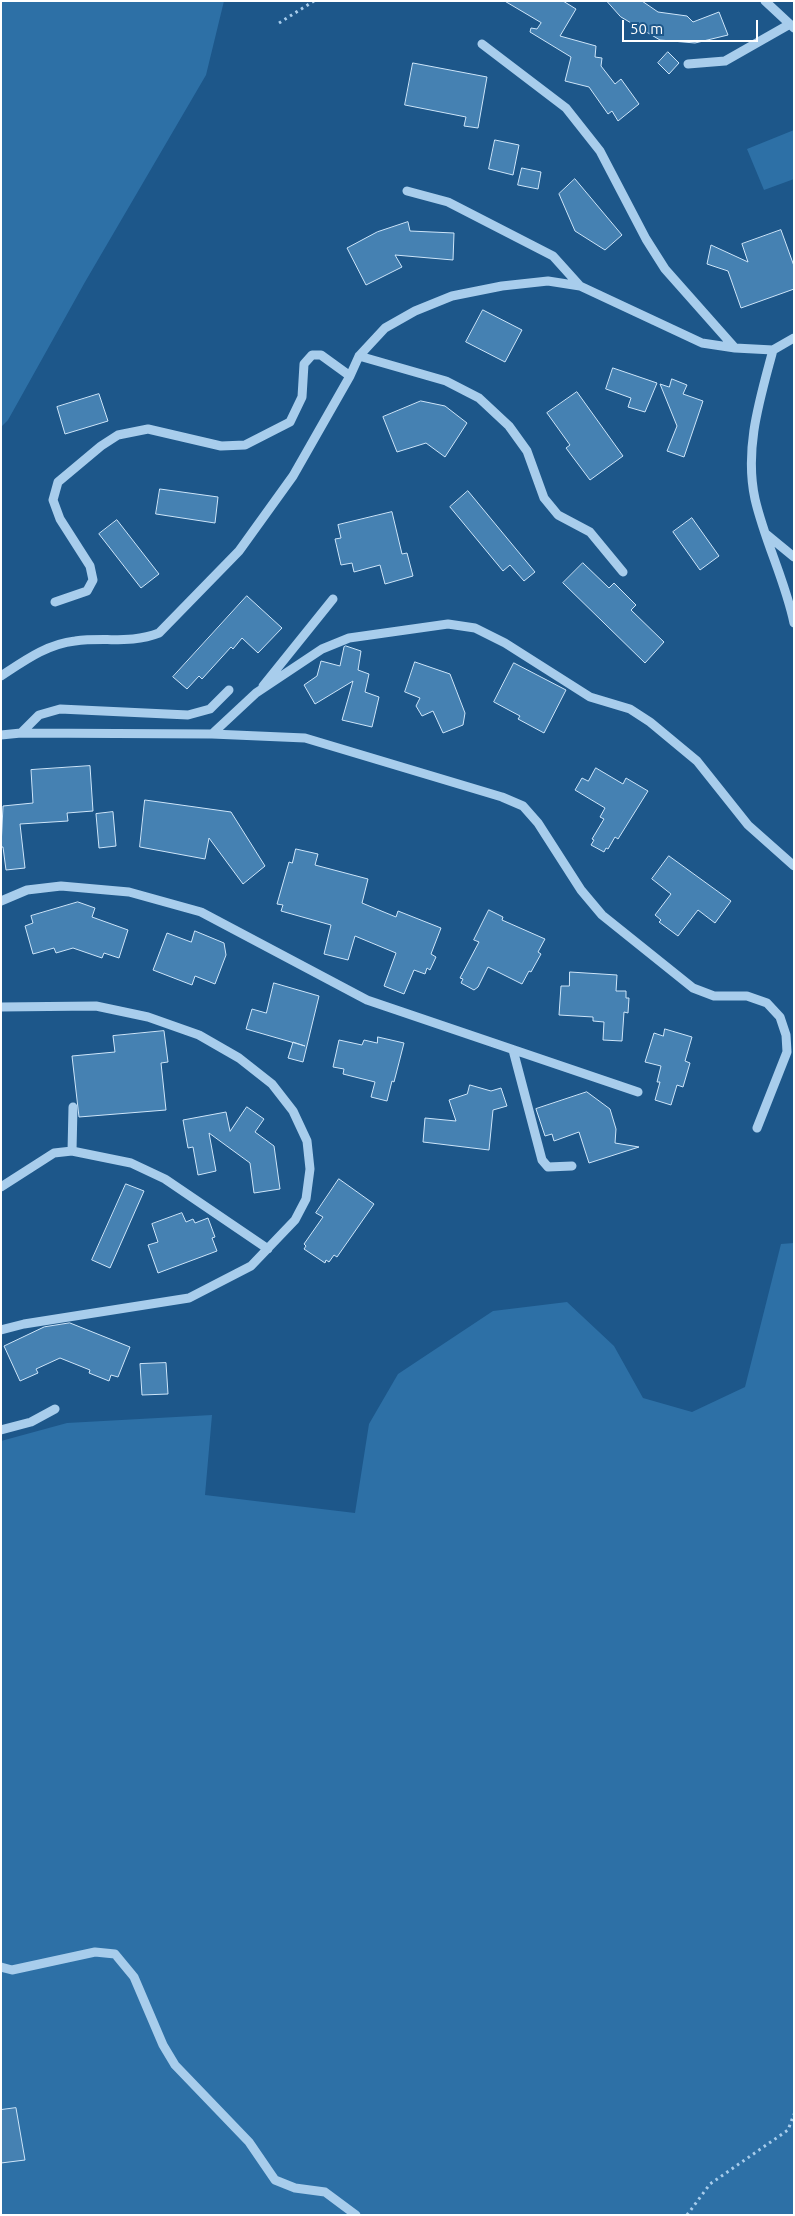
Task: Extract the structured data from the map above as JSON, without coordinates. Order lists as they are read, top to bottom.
{
  "scale_bar": "50 m"
}
